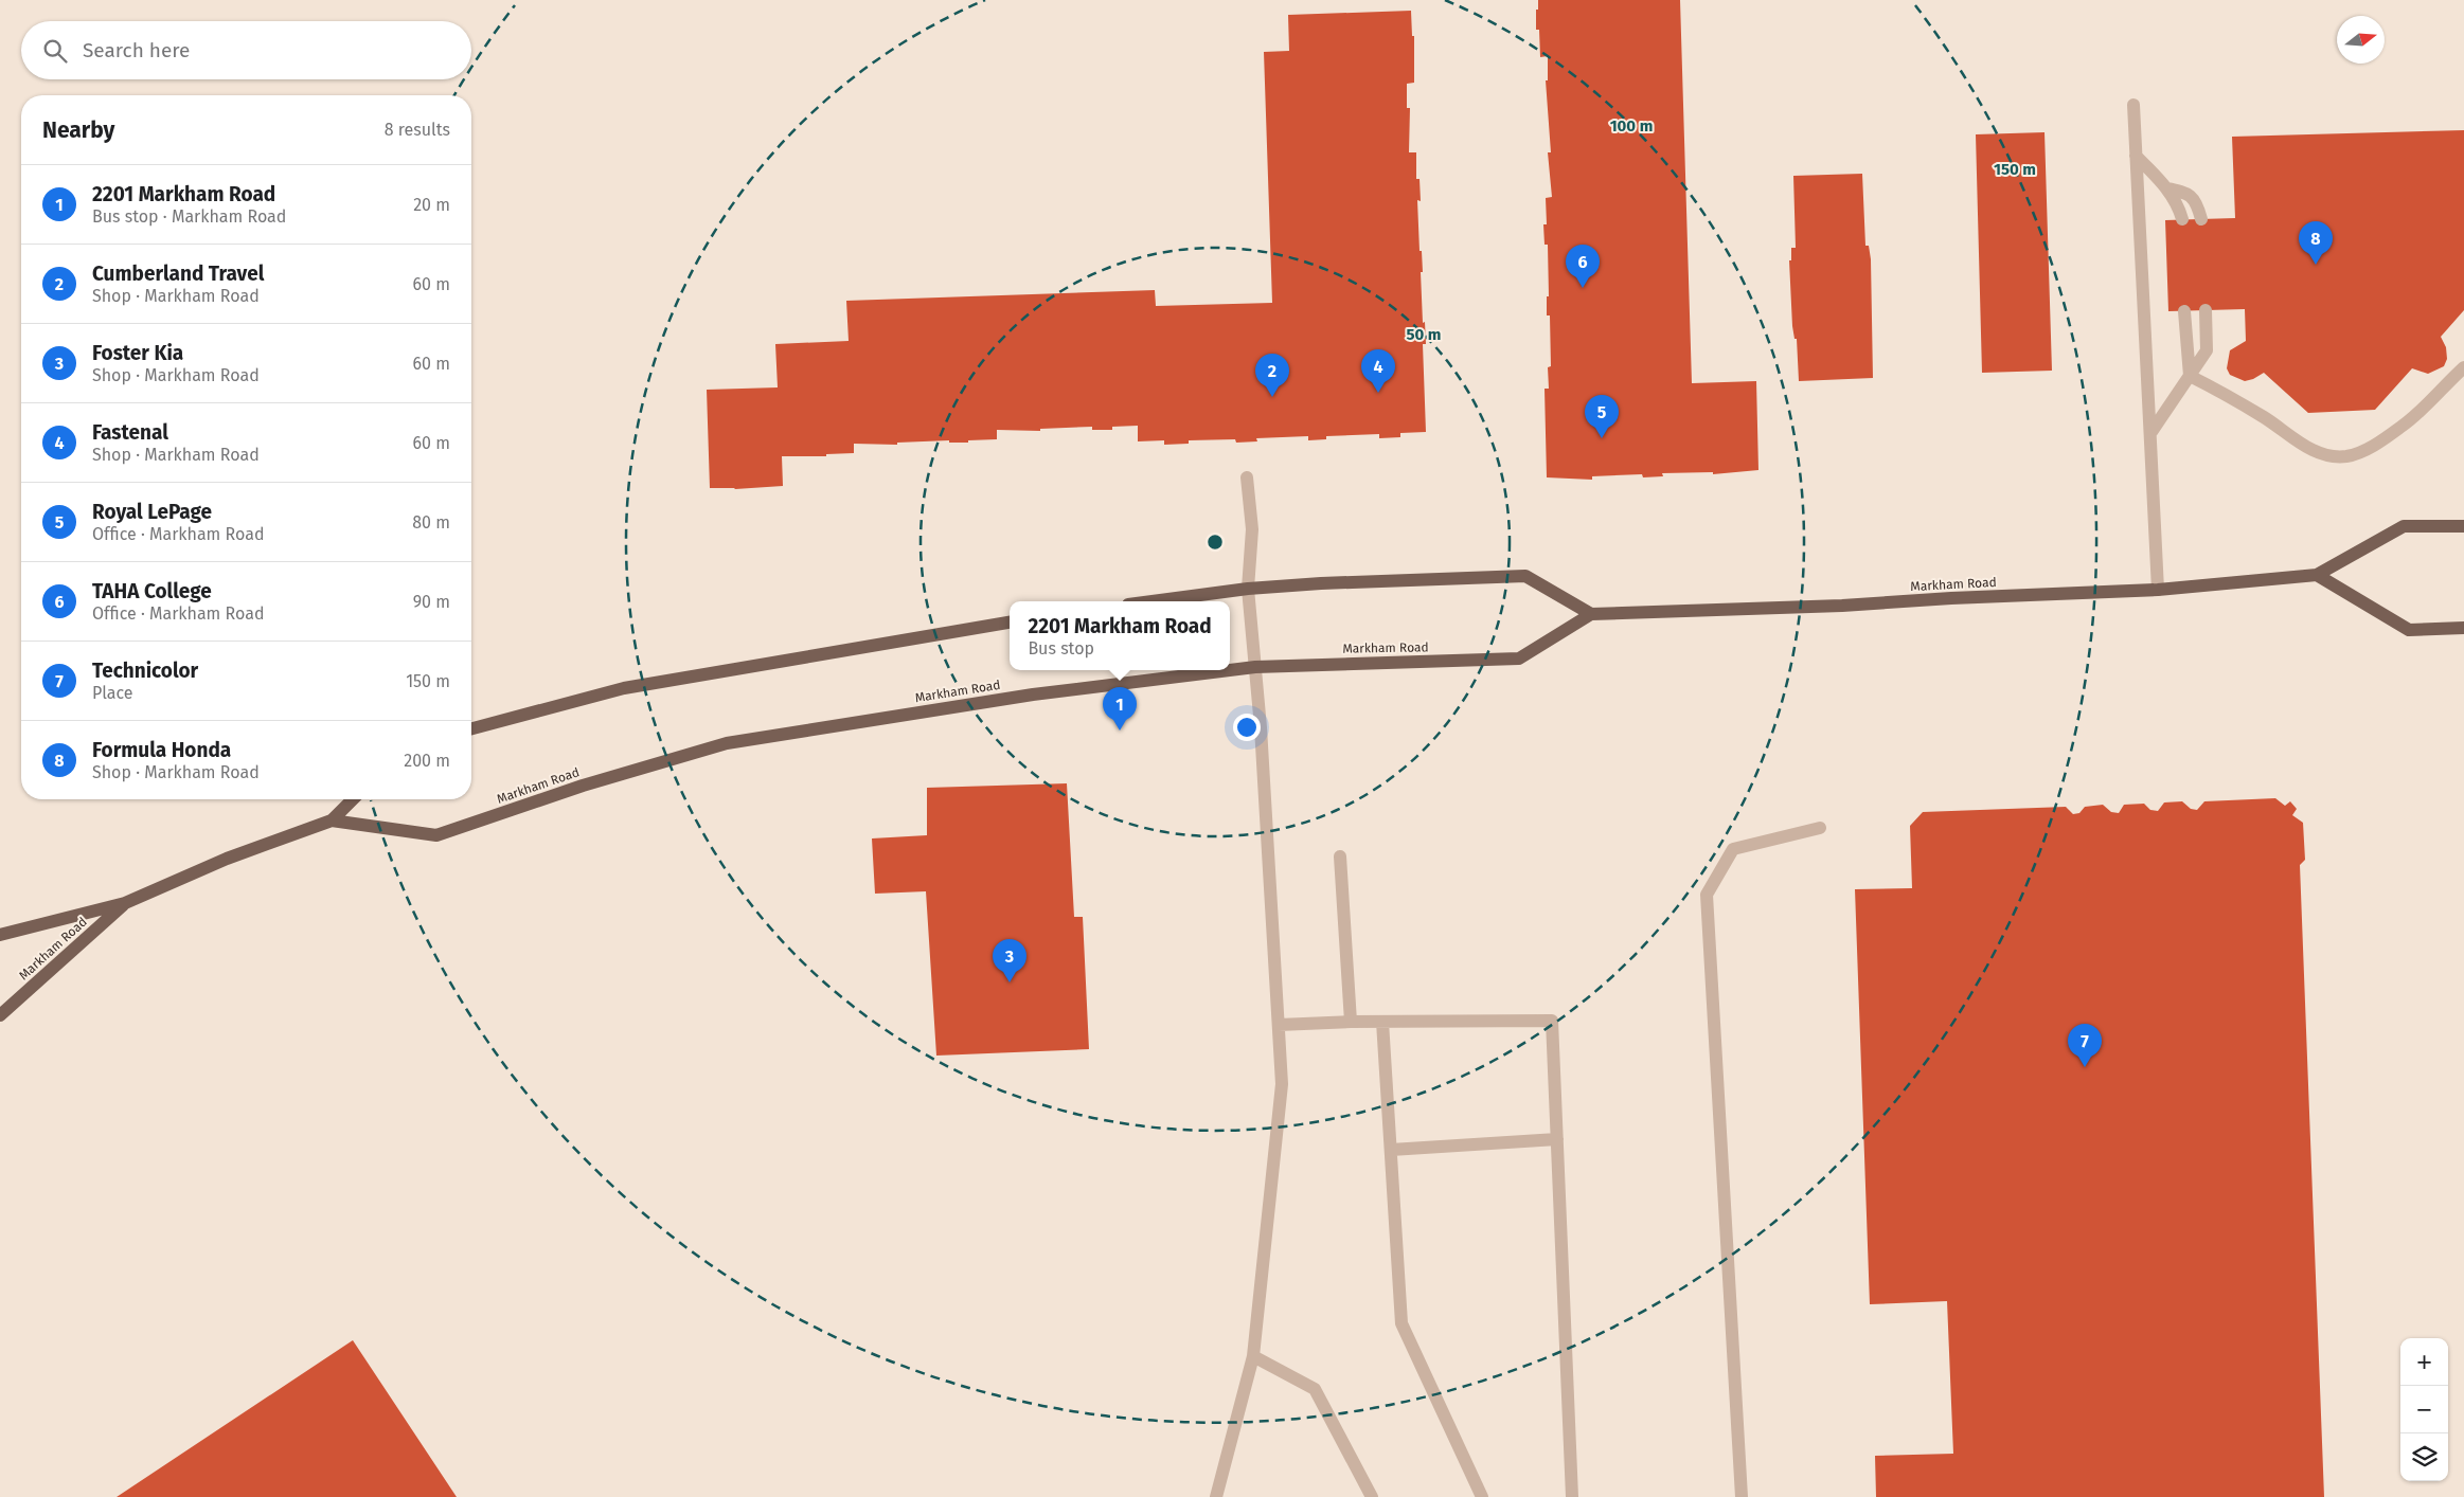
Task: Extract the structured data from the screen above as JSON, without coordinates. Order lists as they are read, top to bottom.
{
  "streets": {
    "main road": ["Markham Road"]
  },
  "north": "right",
  "page": {
    "search": "Search here",
    "heading": ["Nearby", "8 results"],
    "list": [
      {
        "mark": "1",
        "name": "2201 Markham Road",
        "note": "Bus stop · Markham Road",
        "value": "20 m"
      },
      {
        "mark": "2",
        "name": "Cumberland Travel",
        "note": "Shop · Markham Road",
        "value": "60 m"
      },
      {
        "mark": "3",
        "name": "Foster Kia",
        "note": "Shop · Markham Road",
        "value": "60 m"
      },
      {
        "mark": "4",
        "name": "Fastenal",
        "note": "Shop · Markham Road",
        "value": "60 m"
      },
      {
        "mark": "5",
        "name": "Royal LePage",
        "note": "Office · Markham Road",
        "value": "80 m"
      },
      {
        "mark": "6",
        "name": "TAHA College",
        "note": "Office · Markham Road",
        "value": "90 m"
      },
      {
        "mark": "7",
        "name": "Technicolor",
        "note": "Place",
        "value": "150 m"
      },
      {
        "mark": "8",
        "name": "Formula Honda",
        "note": "Shop · Markham Road",
        "value": "200 m"
      }
    ],
    "pins": [
      "8",
      "6",
      "4",
      "2",
      "5",
      "1",
      "3",
      "7"
    ],
    "popup": ["2201 Markham Road", "Bus stop"],
    "map_buttons": ["+", "−"]
  },
  "rings": ["100 m", "150 m", "50 m"]
}
